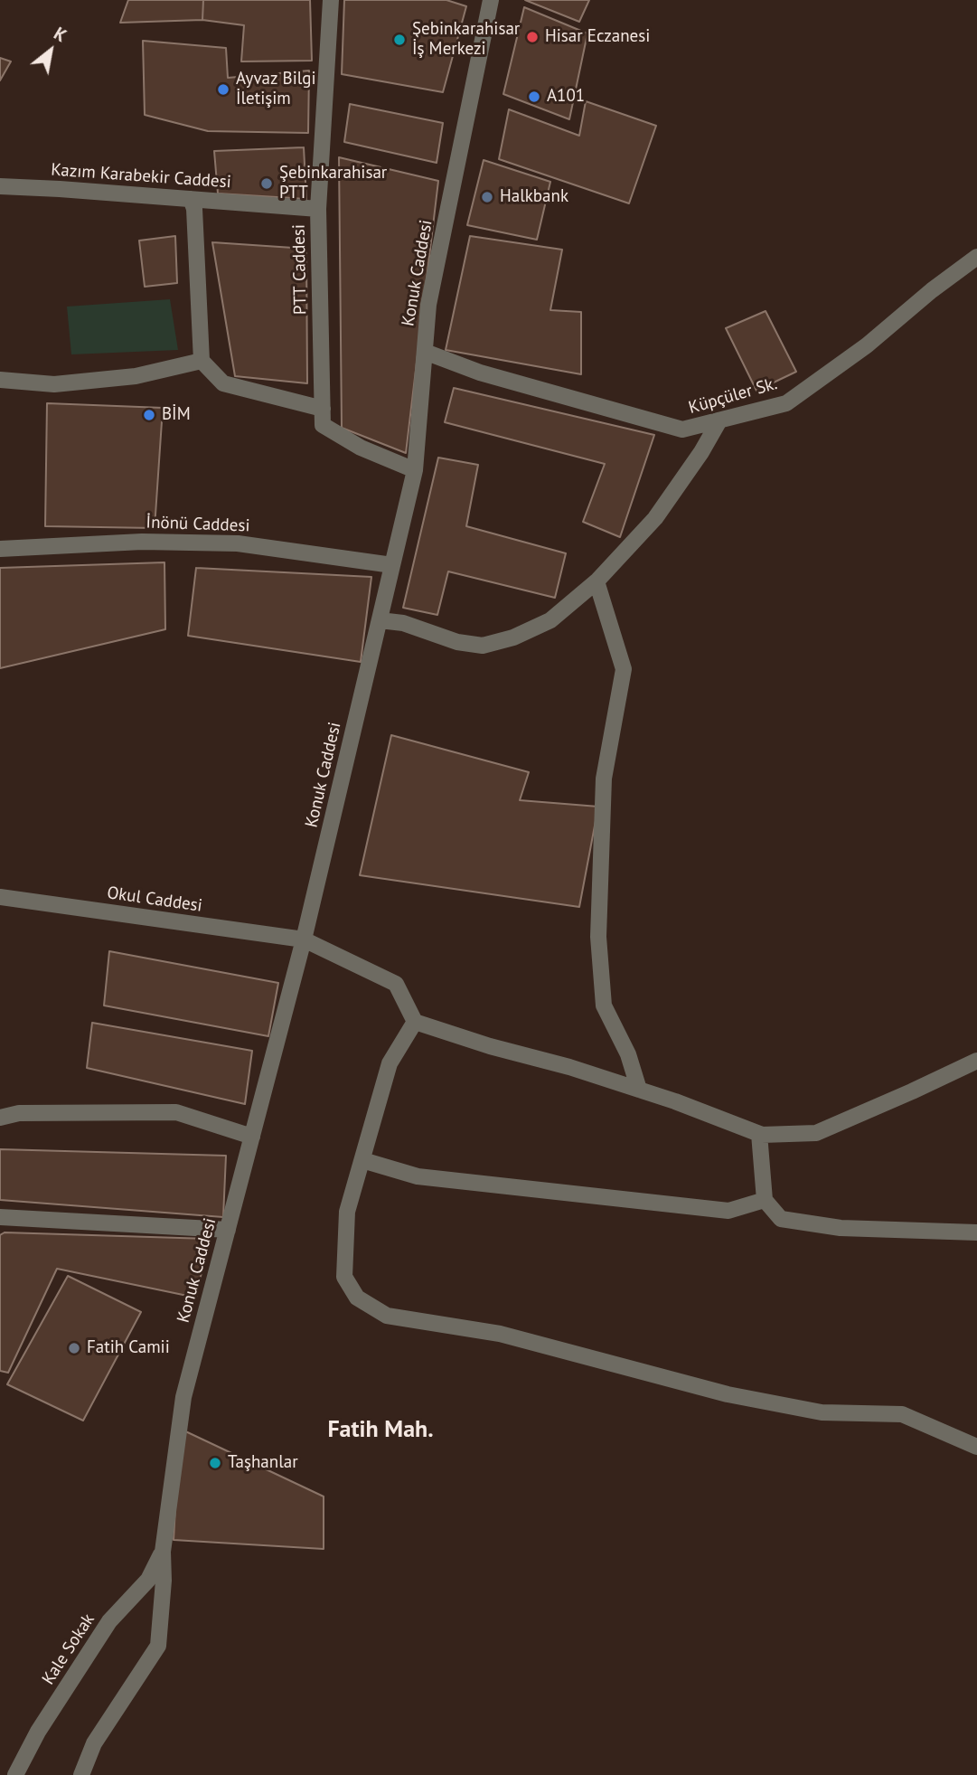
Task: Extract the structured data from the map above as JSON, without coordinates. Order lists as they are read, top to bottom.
{
  "streets": {
    "street": [
      "Kazım Karabekir Caddesi",
      "PTT Caddesi",
      "Konuk Caddesi",
      "Küpçüler Sk.",
      "İnönü Caddesi",
      "Okul Caddesi",
      "Kale Sokak"
    ]
  },
  "crossings": [
    ["Kazım Karabekir Caddesi", "PTT Caddesi"],
    ["Konuk Caddesi", "Küpçüler Sk."],
    ["Konuk Caddesi", "İnönü Caddesi"],
    ["Konuk Caddesi", "Okul Caddesi"],
    ["Konuk Caddesi", "Kale Sokak"]
  ],
  "districts": ["Fatih Mah."],
  "places": [
    "Hisar Eczanesi",
    "Şebinkarahisar İş Merkezi",
    "Ayvaz Bilgi İletişim",
    "A101",
    "Şebinkarahisar PTT",
    "Halkbank",
    "BİM",
    "Fatih Camii",
    "Taşhanlar"
  ],
  "north": "top right"
}
